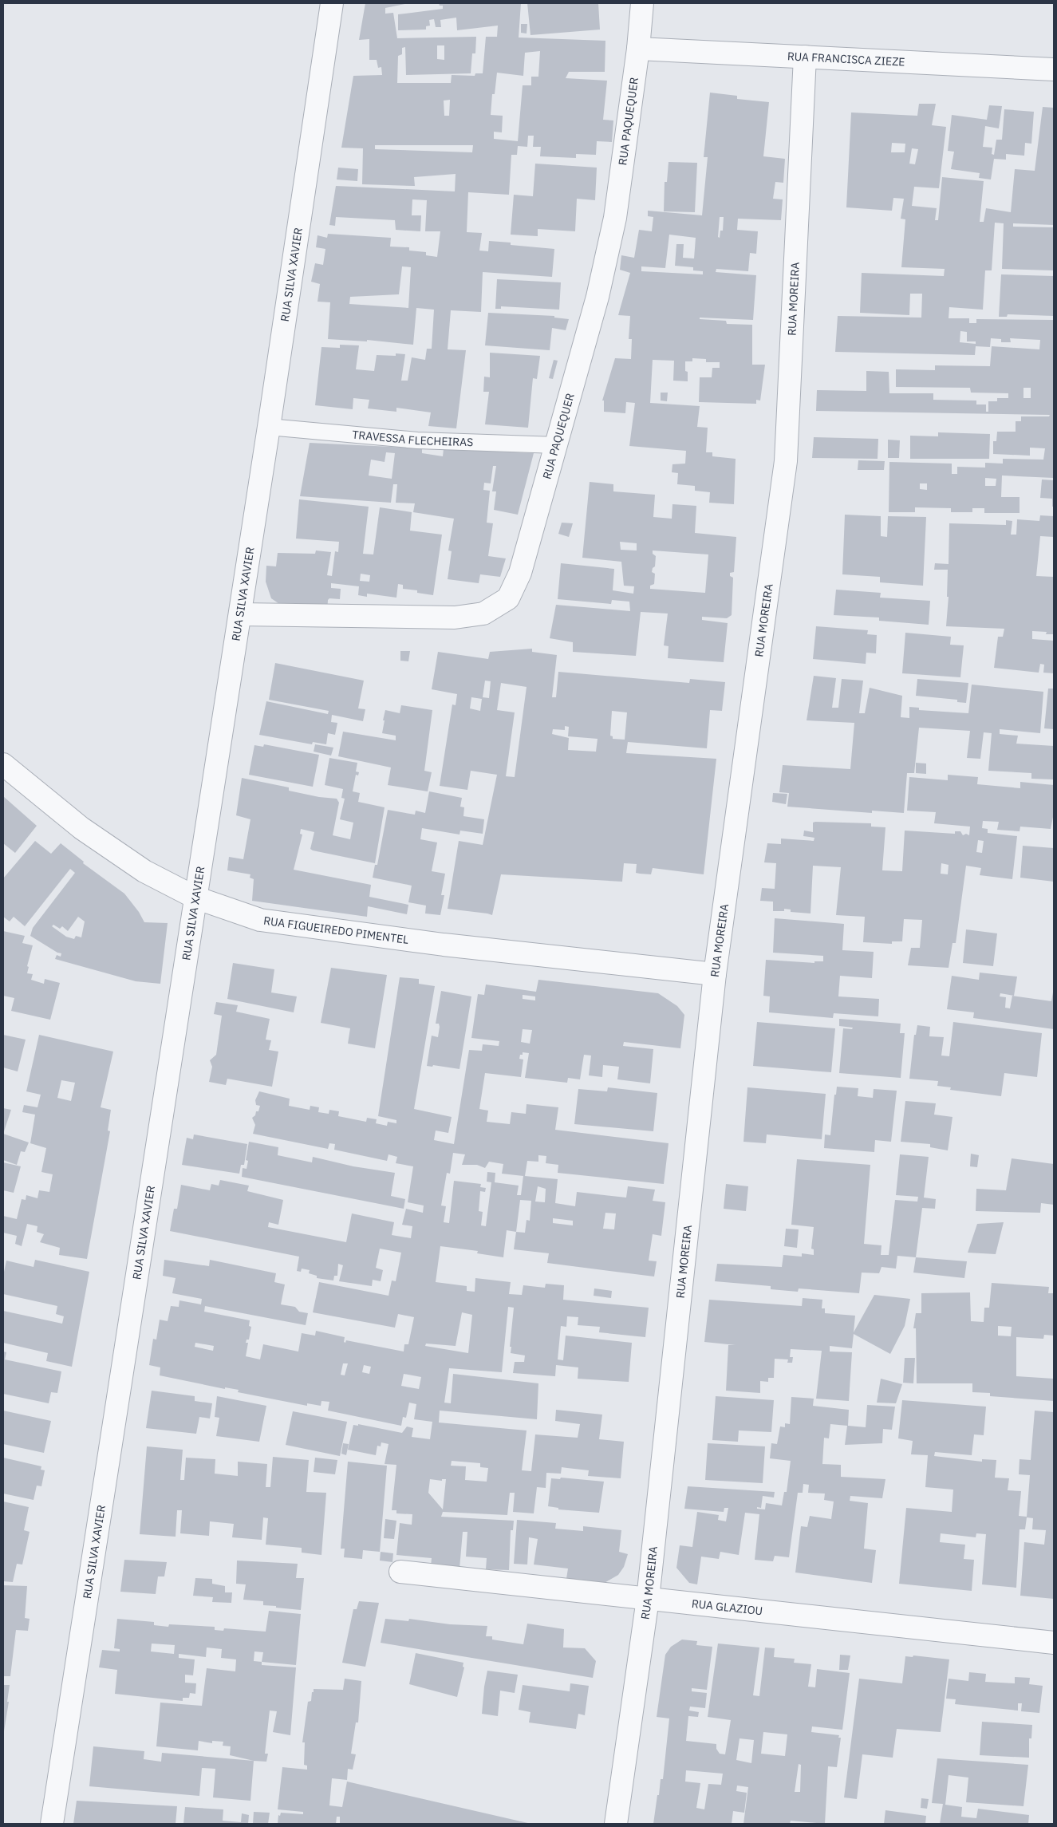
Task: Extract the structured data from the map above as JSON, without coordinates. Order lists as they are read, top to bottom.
{
  "streets": {
    "street": [
      "RUA FRANCISCA ZIEZE",
      "RUA PAQUEQUER",
      "RUA SILVA XAVIER",
      "RUA MOREIRA",
      "RUA FIGUEIREDO PIMENTEL",
      "RUA GLAZIOU"
    ],
    "lane": ["TRAVESSA FLECHEIRAS"]
  },
  "crossings": [
    ["RUA FRANCISCA ZIEZE", "RUA PAQUEQUER"],
    ["RUA FRANCISCA ZIEZE", "RUA MOREIRA"],
    ["RUA PAQUEQUER", "RUA SILVA XAVIER"],
    ["RUA PAQUEQUER", "TRAVESSA FLECHEIRAS"],
    ["RUA SILVA XAVIER", "TRAVESSA FLECHEIRAS"],
    ["RUA SILVA XAVIER", "RUA FIGUEIREDO PIMENTEL"],
    ["RUA MOREIRA", "RUA FIGUEIREDO PIMENTEL"],
    ["RUA MOREIRA", "RUA GLAZIOU"]
  ]
}
